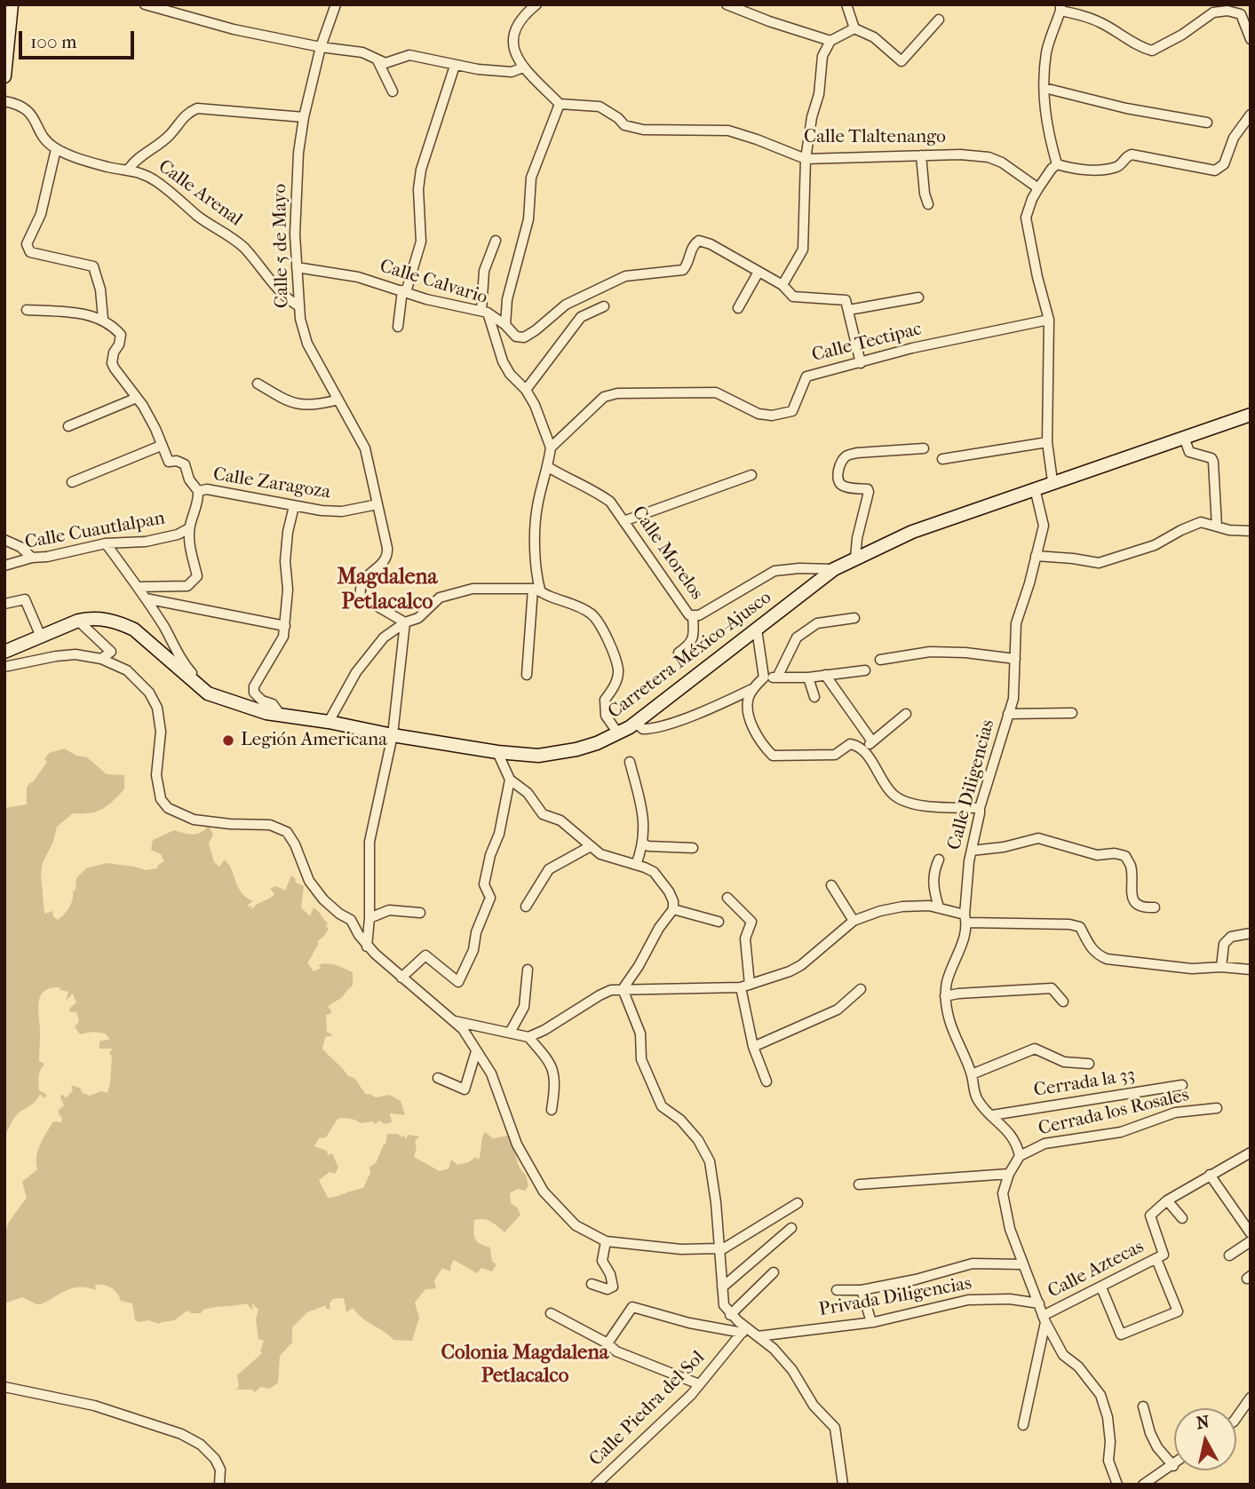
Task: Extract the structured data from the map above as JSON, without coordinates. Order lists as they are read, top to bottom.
{
  "streets": {
    "main road": ["Carretera México-Ajusco"],
    "street": [
      "Calle Tlaltenango",
      "Calle Arenal",
      "Calle 5 de Mayo",
      "Calle Calvario",
      "Calle Tectipac",
      "Calle Zaragoza",
      "Calle Cuautlalpan",
      "Calle Morelos",
      "Calle Diligencias",
      "Cerrada la 33",
      "Cerrada los Rosales",
      "Calle Aztecas",
      "Privada Diligencias",
      "Calle Piedra del Sol"
    ]
  },
  "crossings": [
    ["Calle Arenal", "Calle 5 de Mayo"],
    ["Calle 5 de Mayo", "Calle Calvario"],
    ["Calle 5 de Mayo", "Calle Zaragoza"],
    ["Calle Calvario", "Calle Tectipac"],
    ["Calle Zaragoza", "Calle Cuautlalpan"],
    ["Calle Morelos", "Carretera México-Ajusco"],
    ["Carretera México-Ajusco", "Calle Diligencias"],
    ["Calle Diligencias", "Cerrada la 33"],
    ["Calle Diligencias", "Cerrada los Rosales"]
  ],
  "districts": ["Magdalena Petlacalco", "Colonia Magdalena Petlacalco"],
  "places": ["Legión Americana"],
  "scale_bar": "100 m",
  "north": "top"
}
